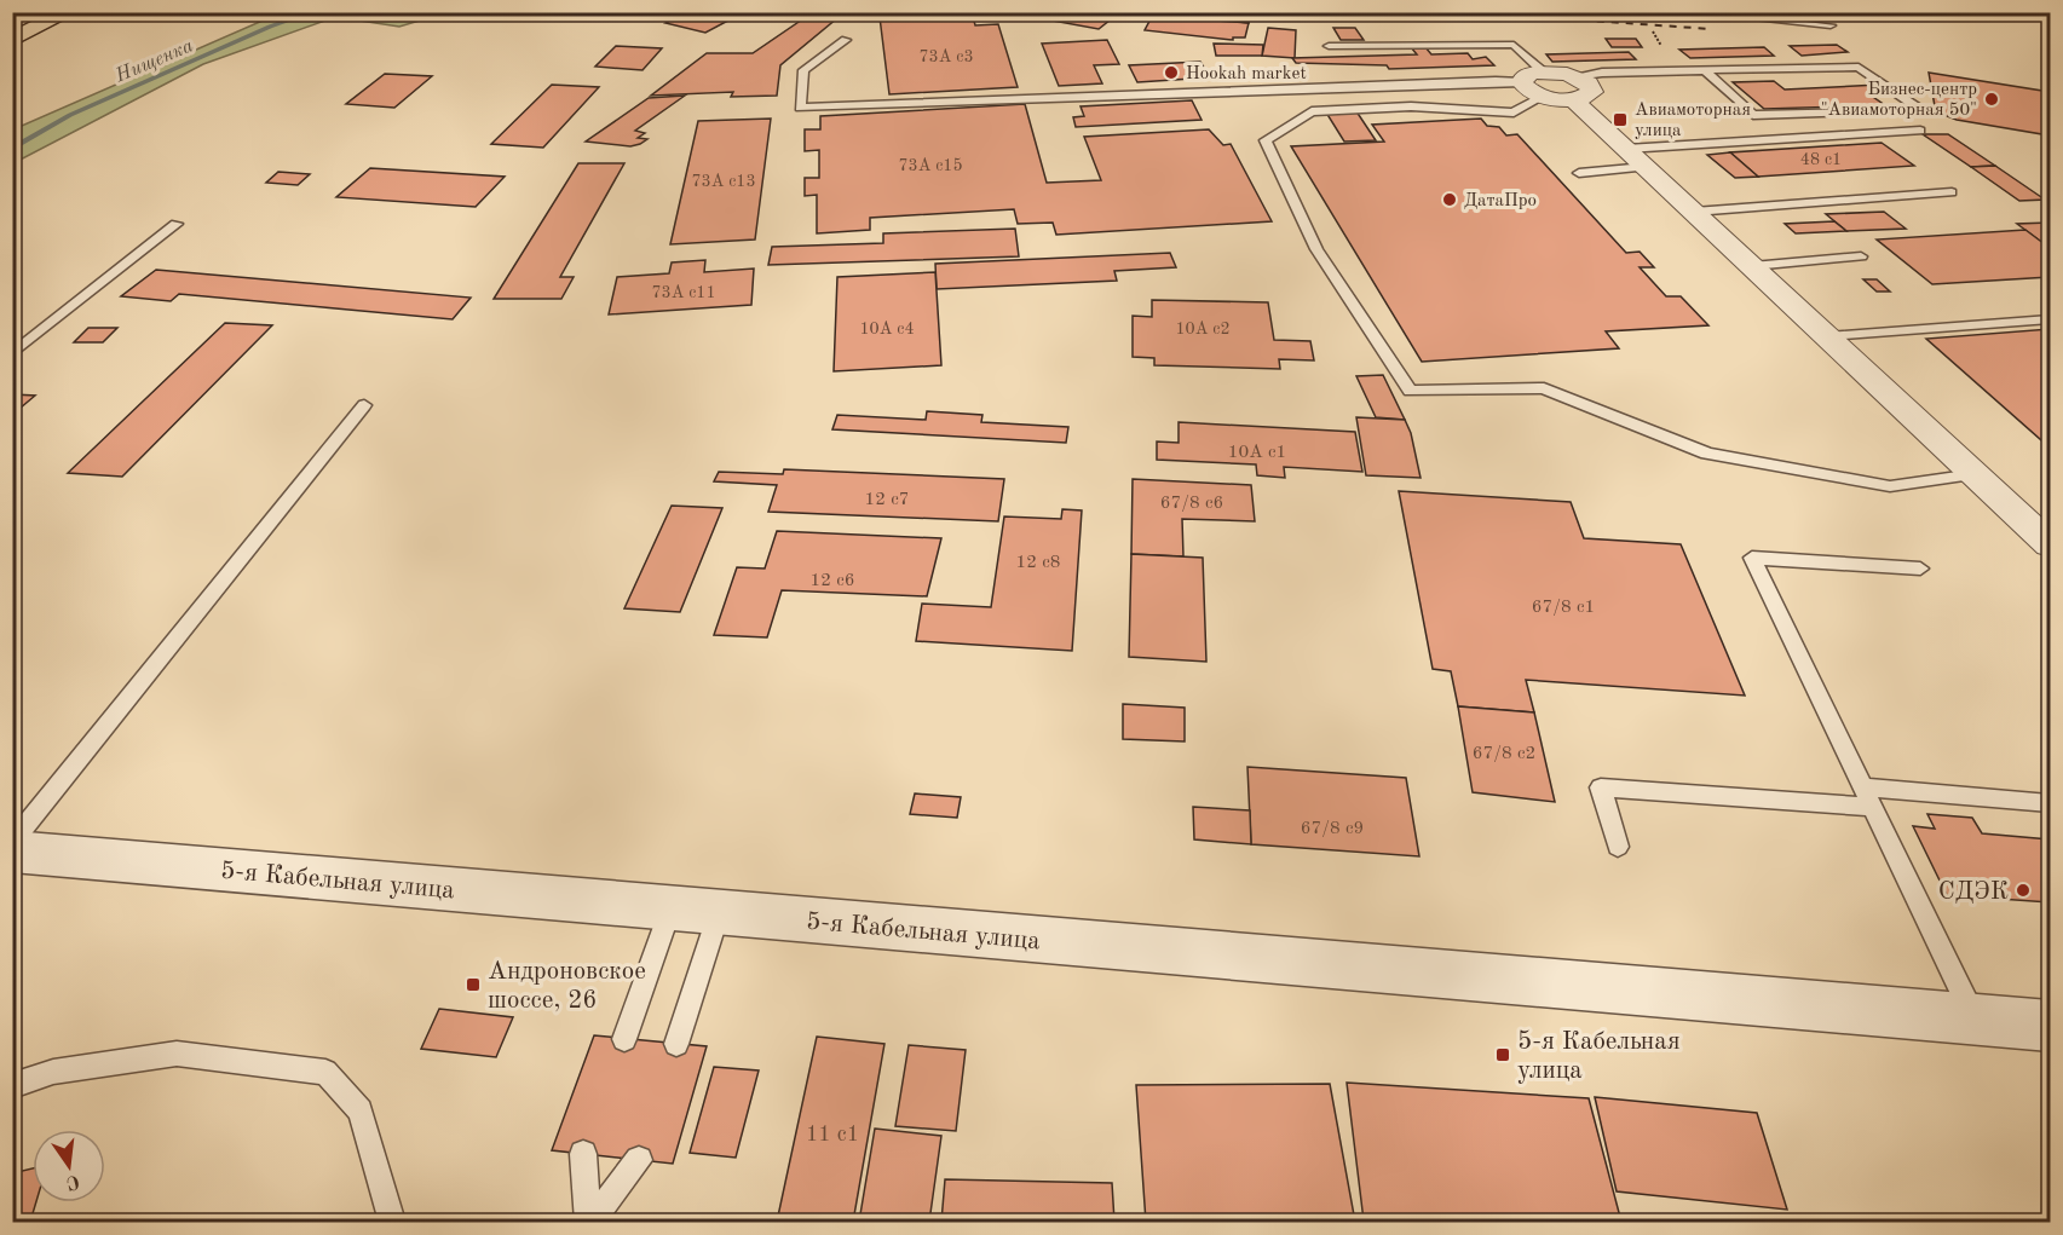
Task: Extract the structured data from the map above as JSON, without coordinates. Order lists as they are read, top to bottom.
{
  "streets": {
    "street": ["5-я Кабельная улица"]
  },
  "water": ["Нищенка"],
  "places": {
    "other": [
      "Hookah market",
      "Бизнес-центр \"Авиамоторная 50\"",
      "ДатаПро",
      "СДЭК"
    ],
    "transit": ["Авиамоторная улица", "Андроновское шоссе, 26", "5-я Кабельная улица"]
  },
  "house_numbers": [
    "73А с3",
    "48 с1",
    "73А с15",
    "73А с13",
    "73А с11",
    "10А с4",
    "10А с2",
    "10А с1",
    "12 с7",
    "67/8 с6",
    "12 с8",
    "12 с6",
    "67/8 с1",
    "67/8 с2",
    "67/8 с9",
    "11 с1"
  ],
  "north": "bottom"
}
